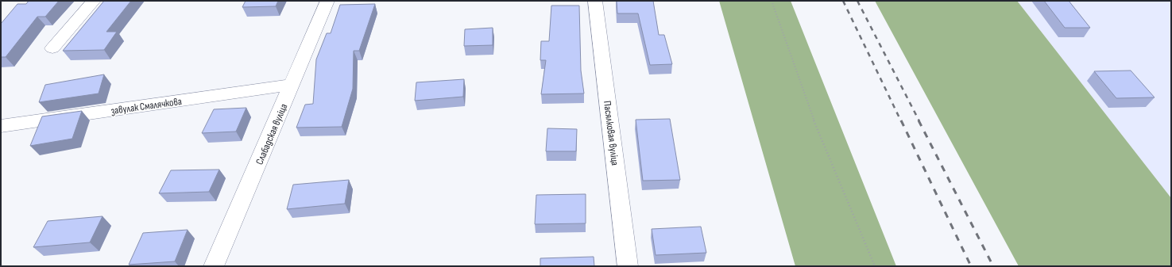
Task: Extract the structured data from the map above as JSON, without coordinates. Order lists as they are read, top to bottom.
{
  "streets": {
    "street": ["завулак Смалячкова", "Пасялковая вуліца", "Слабадская вуліца"]
  },
  "crossings": [
    ["завулак Смалячкова", "Слабадская вуліца"]
  ]
}
